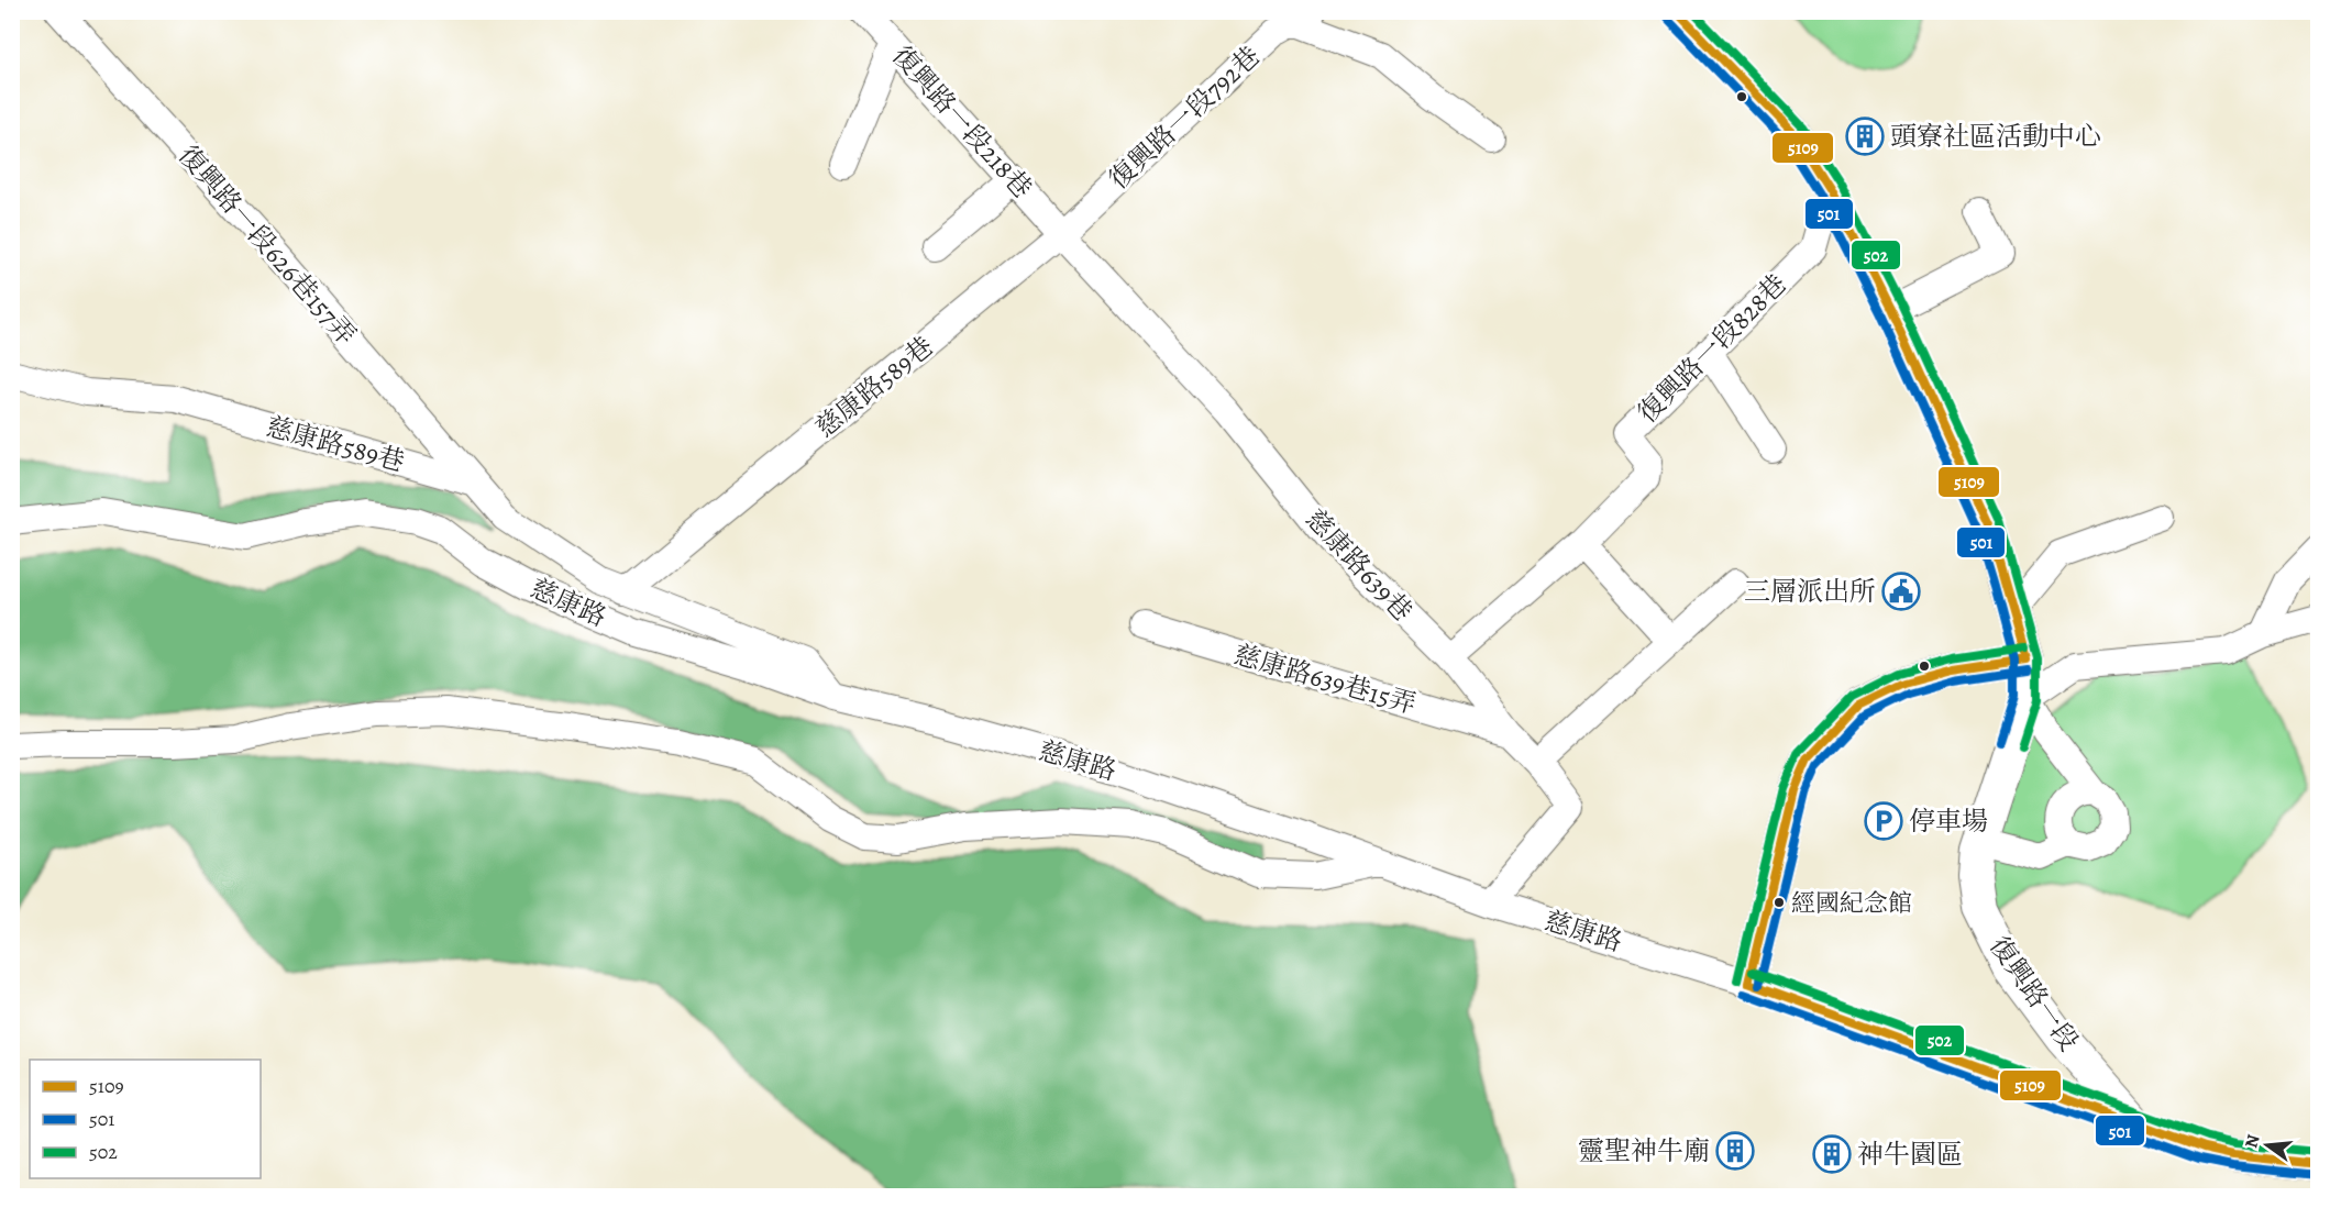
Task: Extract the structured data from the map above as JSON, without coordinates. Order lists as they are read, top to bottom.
{
  "streets": {
    "main road": ["慈康路", "復興路一段"],
    "street": [
      "復興路一段792巷",
      "復興路一段218巷",
      "復興路一段626巷157弄",
      "復興路一段828巷",
      "慈康路589巷",
      "慈康路639巷",
      "慈康路639巷15弄"
    ]
  },
  "crossings": [
    ["復興路一段792巷", "復興路一段218巷"],
    ["復興路一段792巷", "慈康路589巷"],
    ["復興路一段792巷", "慈康路639巷"],
    ["復興路一段218巷", "慈康路589巷"],
    ["復興路一段218巷", "慈康路639巷"],
    ["復興路一段626巷157弄", "慈康路589巷"],
    ["復興路一段828巷", "慈康路639巷"],
    ["復興路一段828巷", "復興路一段"],
    ["慈康路589巷", "慈康路639巷"],
    ["慈康路639巷", "慈康路"],
    ["慈康路639巷", "慈康路639巷15弄"],
    ["慈康路", "復興路一段"]
  ],
  "places": {
    "building": ["頭寮社區活動中心", "靈聖神牛廟", "神牛園區"],
    "public building": ["三層派出所"],
    "parking": ["停車場"],
    "other": ["經國紀念館"]
  },
  "lines": ["transit line 5109", "transit line 502", "transit line 501"],
  "legend": ["5109", "501", "502"],
  "north": "left"
}
